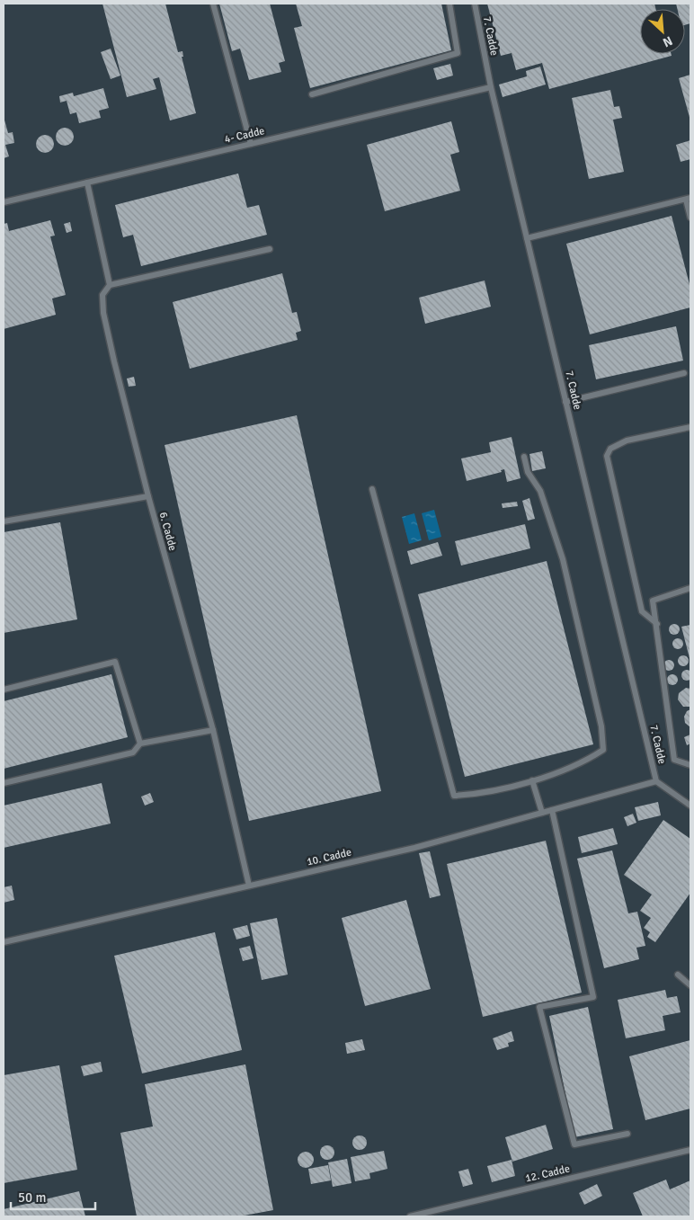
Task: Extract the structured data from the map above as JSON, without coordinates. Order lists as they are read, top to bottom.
{
  "streets": {
    "lane": [
      "7. Cadde",
      "4- Cadde",
      "6. Cadde",
      "10. Cadde",
      "12. Cadde"
    ]
  },
  "crossings": [
    ["7. Cadde", "4- Cadde"],
    ["7. Cadde", "10. Cadde"],
    ["6. Cadde", "10. Cadde"]
  ],
  "scale_bar": "50 m",
  "north": "bottom right"
}
